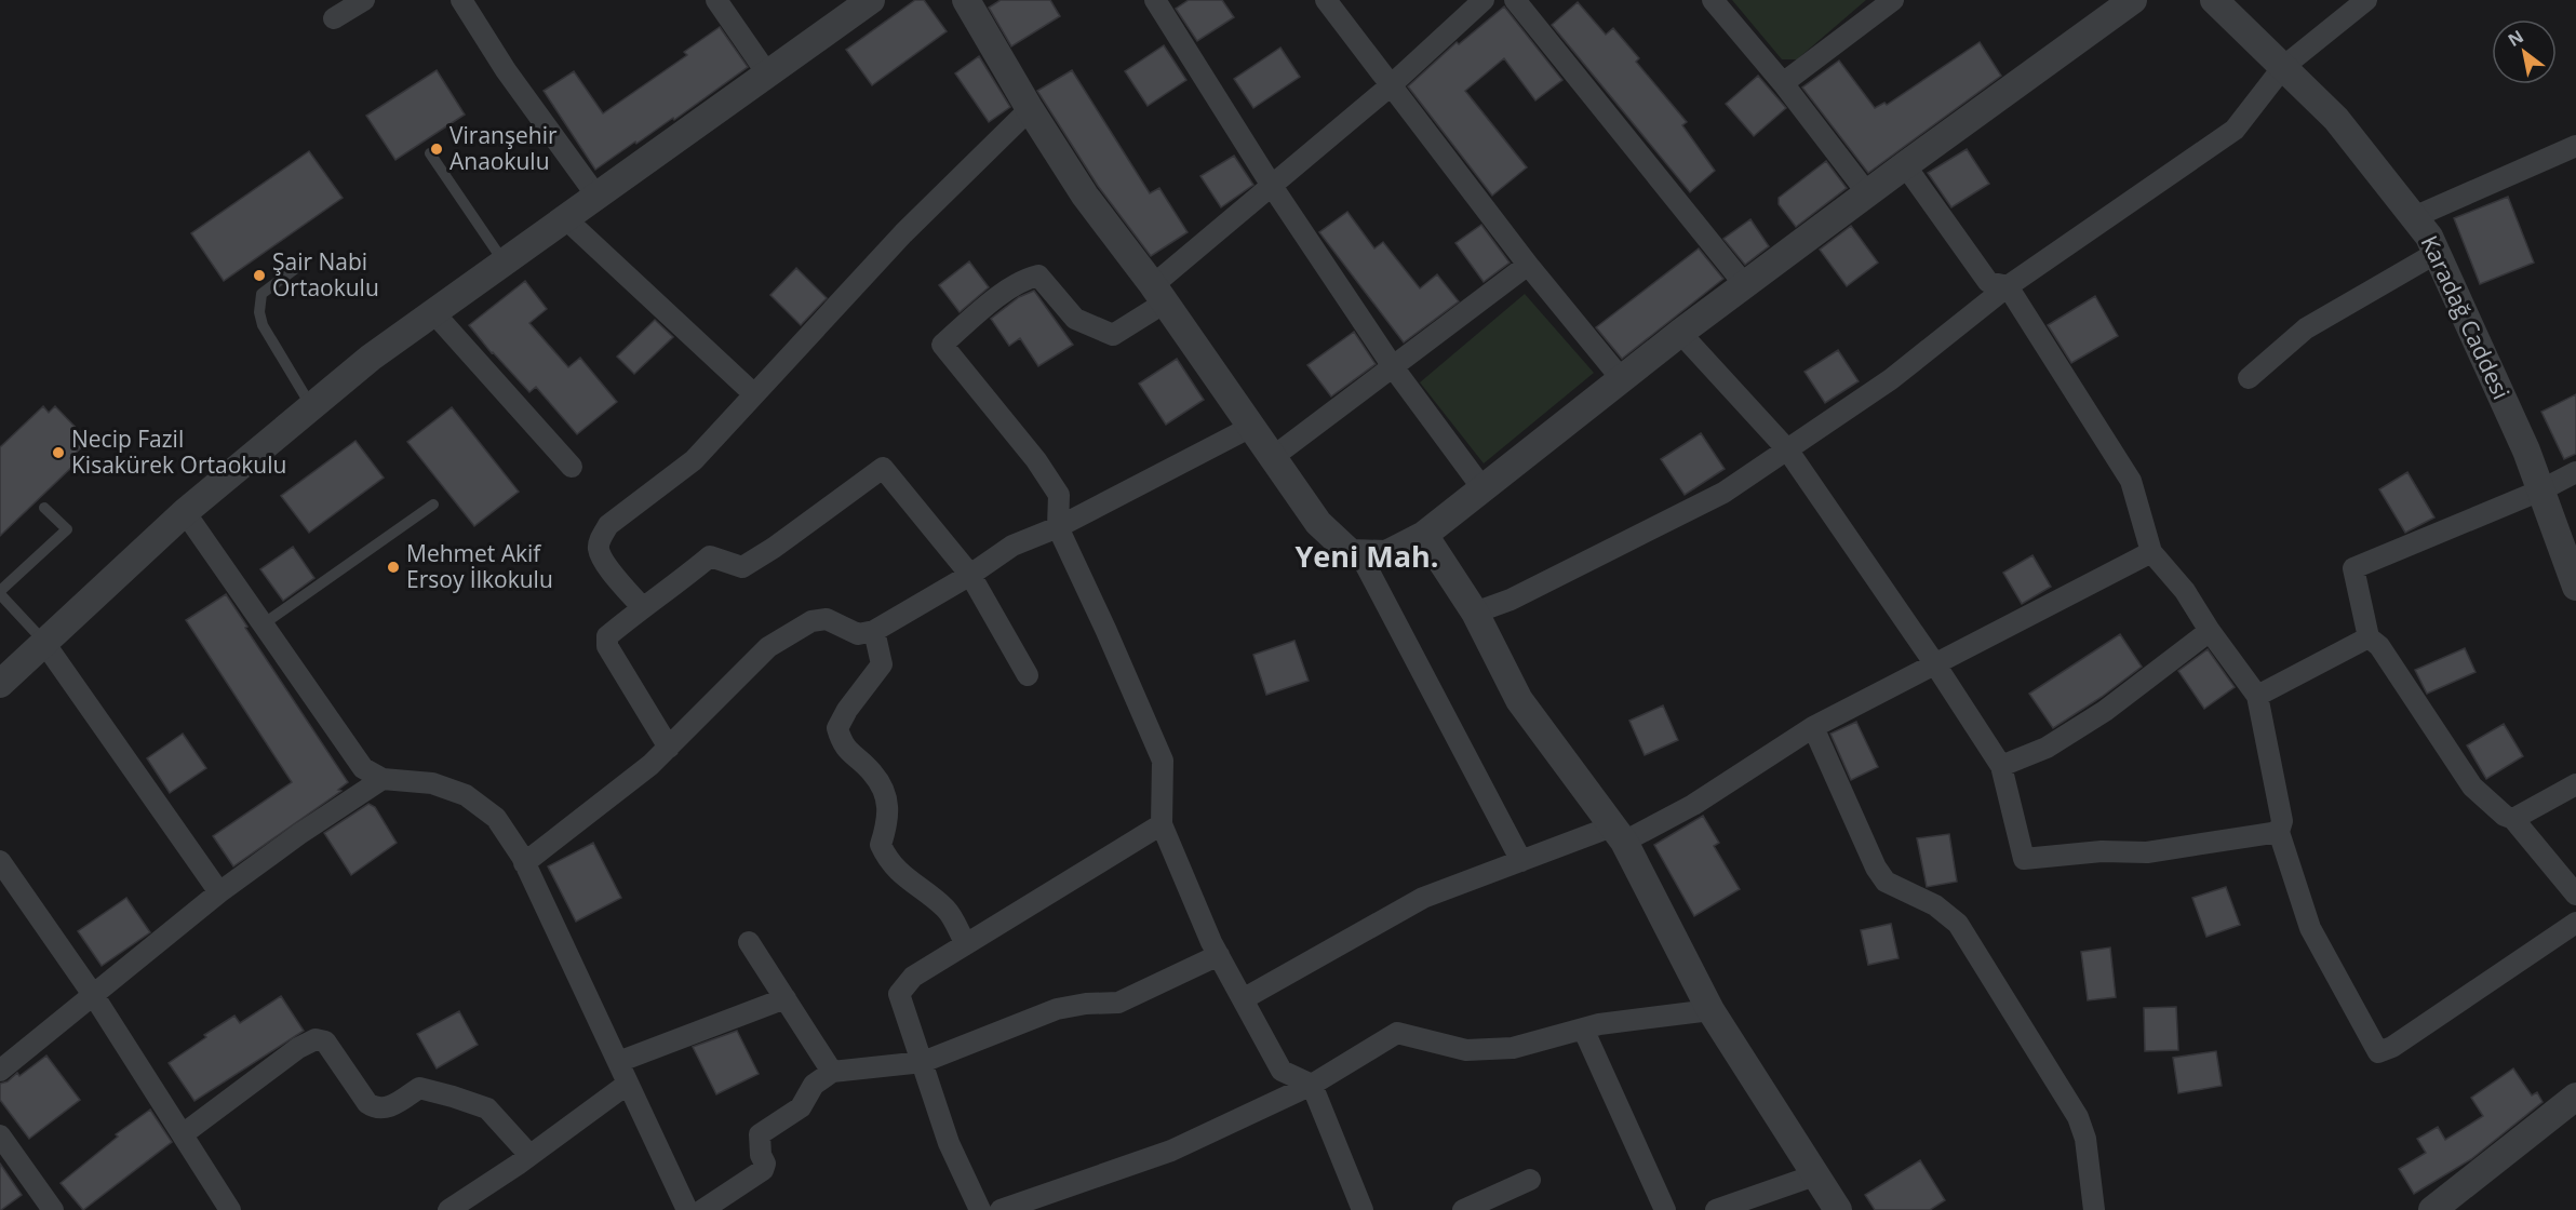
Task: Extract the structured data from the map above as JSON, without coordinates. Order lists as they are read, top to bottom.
{
  "streets": {
    "street": ["Karadağ Caddesi"]
  },
  "districts": ["Yeni Mah."],
  "places": [
    "Viranşehir Anaokulu",
    "Şair Nabi Ortaokulu",
    "Necip Fazil Kisakürek Ortaokulu",
    "Mehmet Akif Ersoy İlkokulu"
  ],
  "north": "top left"
}
